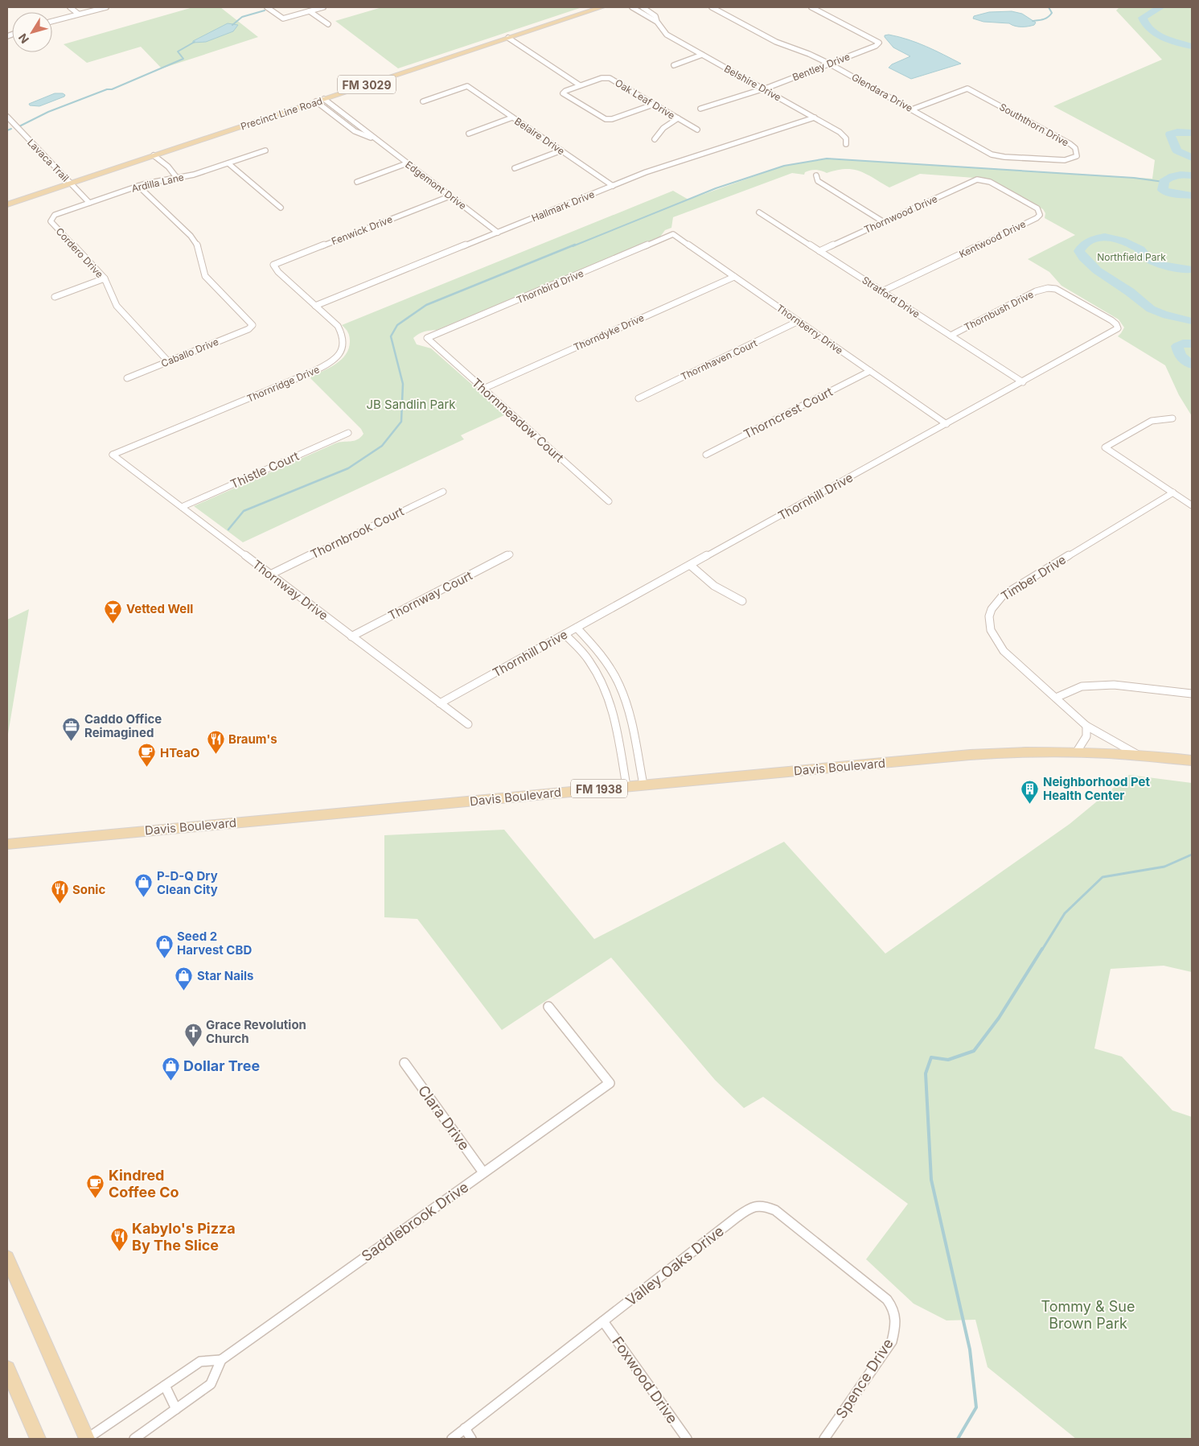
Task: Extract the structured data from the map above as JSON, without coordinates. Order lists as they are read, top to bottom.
{
  "streets": {
    "main road": [
      "FM 3029",
      "Precinct Line Road",
      "Davis Boulevard",
      "FM 1938"
    ],
    "street": [
      "Bentley Drive",
      "Belshire Drive",
      "Glendara Drive",
      "Oak Leaf Drive",
      "Souththorn Drive",
      "Belaire Drive",
      "Lavaca Trail",
      "Ardilla Lane",
      "Edgemont Drive",
      "Hallmark Drive",
      "Thornwood Drive",
      "Fenwick Drive",
      "Kentwood Drive",
      "Cordero Drive",
      "Thornbird Drive",
      "Stratford Drive",
      "Thornbush Drive",
      "Thornberry Drive",
      "Thorndyke Drive",
      "Caballo Drive",
      "Thornhaven Court",
      "Thornridge Drive",
      "Thorncrest Court",
      "Thornmeadow Court",
      "Thistle Court",
      "Thornhill Drive",
      "Thornbrook Court",
      "Timber Drive",
      "Thornway Drive",
      "Thornway Court",
      "Clara Drive",
      "Saddlebrook Drive",
      "Valley Oaks Drive",
      "Spence Drive",
      "Foxwood Drive"
    ]
  },
  "crossings": [
    ["Bentley Drive", "Belshire Drive"],
    ["Bentley Drive", "Glendara Drive"],
    ["Belshire Drive", "Hallmark Drive"],
    ["Glendara Drive", "Souththorn Drive"],
    ["Precinct Line Road", "Lavaca Trail"],
    ["Precinct Line Road", "Edgemont Drive"],
    ["Belaire Drive", "Hallmark Drive"],
    ["Lavaca Trail", "Ardilla Lane"],
    ["Ardilla Lane", "Cordero Drive"],
    ["Ardilla Lane", "Caballo Drive"],
    ["Edgemont Drive", "Hallmark Drive"],
    ["Edgemont Drive", "Fenwick Drive"],
    ["Hallmark Drive", "Thornridge Drive"],
    ["Thornwood Drive", "Kentwood Drive"],
    ["Thornwood Drive", "Stratford Drive"],
    ["Fenwick Drive", "Thornridge Drive"],
    ["Kentwood Drive", "Stratford Drive"],
    ["Cordero Drive", "Caballo Drive"],
    ["Thornbird Drive", "Thornberry Drive"],
    ["Thornbird Drive", "Thornmeadow Court"],
    ["Stratford Drive", "Thornbush Drive"],
    ["Stratford Drive", "Thornhill Drive"],
    ["Thornbush Drive", "Thornhill Drive"],
    ["Thornberry Drive", "Thorndyke Drive"],
    ["Thornberry Drive", "Thornhaven Court"],
    ["Thornberry Drive", "Thorncrest Court"],
    ["Thornberry Drive", "Thornhill Drive"],
    ["Thorndyke Drive", "Thornmeadow Court"],
    ["Thornridge Drive", "Thornway Drive"],
    ["Thistle Court", "Thornway Drive"],
    ["Thornhill Drive", "Thornway Drive"],
    ["Thornbrook Court", "Thornway Drive"],
    ["Timber Drive", "Davis Boulevard"],
    ["Thornway Drive", "Thornway Court"],
    ["Clara Drive", "Saddlebrook Drive"],
    ["Valley Oaks Drive", "Spence Drive"],
    ["Valley Oaks Drive", "Foxwood Drive"]
  ],
  "parks": ["Northfield Park", "JB Sandlin Park", "Tommy & Sue Brown Park"],
  "places": {
    "bar": ["Vetted Well"],
    "office": ["Caddo Office Reimagined"],
    "restaurant": ["Braum's", "Sonic", "Kabylo's Pizza By The Slice"],
    "cafe": ["HTeaO", "Kindred Coffee Co"],
    "building": ["Neighborhood Pet Health Center"],
    "shop": [
      "P-D-Q Dry Clean City",
      "Seed 2 Harvest CBD",
      "Star Nails",
      "Dollar Tree"
    ],
    "church": ["Grace Revolution Church"]
  },
  "north": "bottom left"
}
